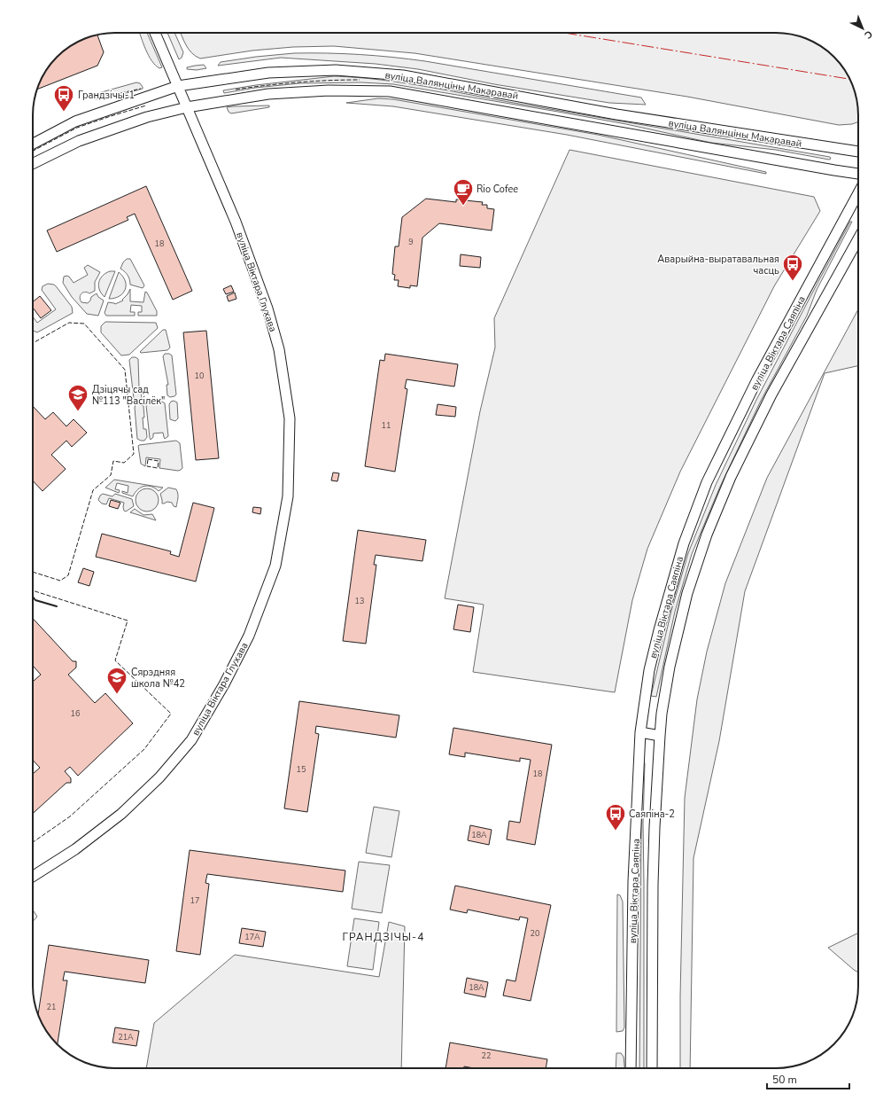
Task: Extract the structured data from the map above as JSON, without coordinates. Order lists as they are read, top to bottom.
{
  "streets": {
    "street": ["вуліца Валянціны Макаравай", "вуліца Віктара Глухава", "вуліца Віктара Саяпіна"]
  },
  "crossings": [
    ["вуліца Валянціны Макаравай", "вуліца Віктара Глухава"]
  ],
  "districts": ["ГРАНДЗІЧЫ-4"],
  "places": {
    "bus stop": ["Грандзічы-1", "Аварыйна-выратавальная часць", "Саяпіна-2"],
    "cafe": ["Rio Cofee"],
    "school or university": ["Дзіцячы сад №113 \"Васілёк\"", "Сярэдняя школа №42"]
  },
  "house_numbers": [
    "9",
    "18",
    "10",
    "11",
    "13",
    "16",
    "15",
    "18",
    "18А",
    "17",
    "20",
    "17А",
    "18А",
    "21",
    "21А",
    "22"
  ],
  "scale_bar": "50 m",
  "north": "bottom right"
}
